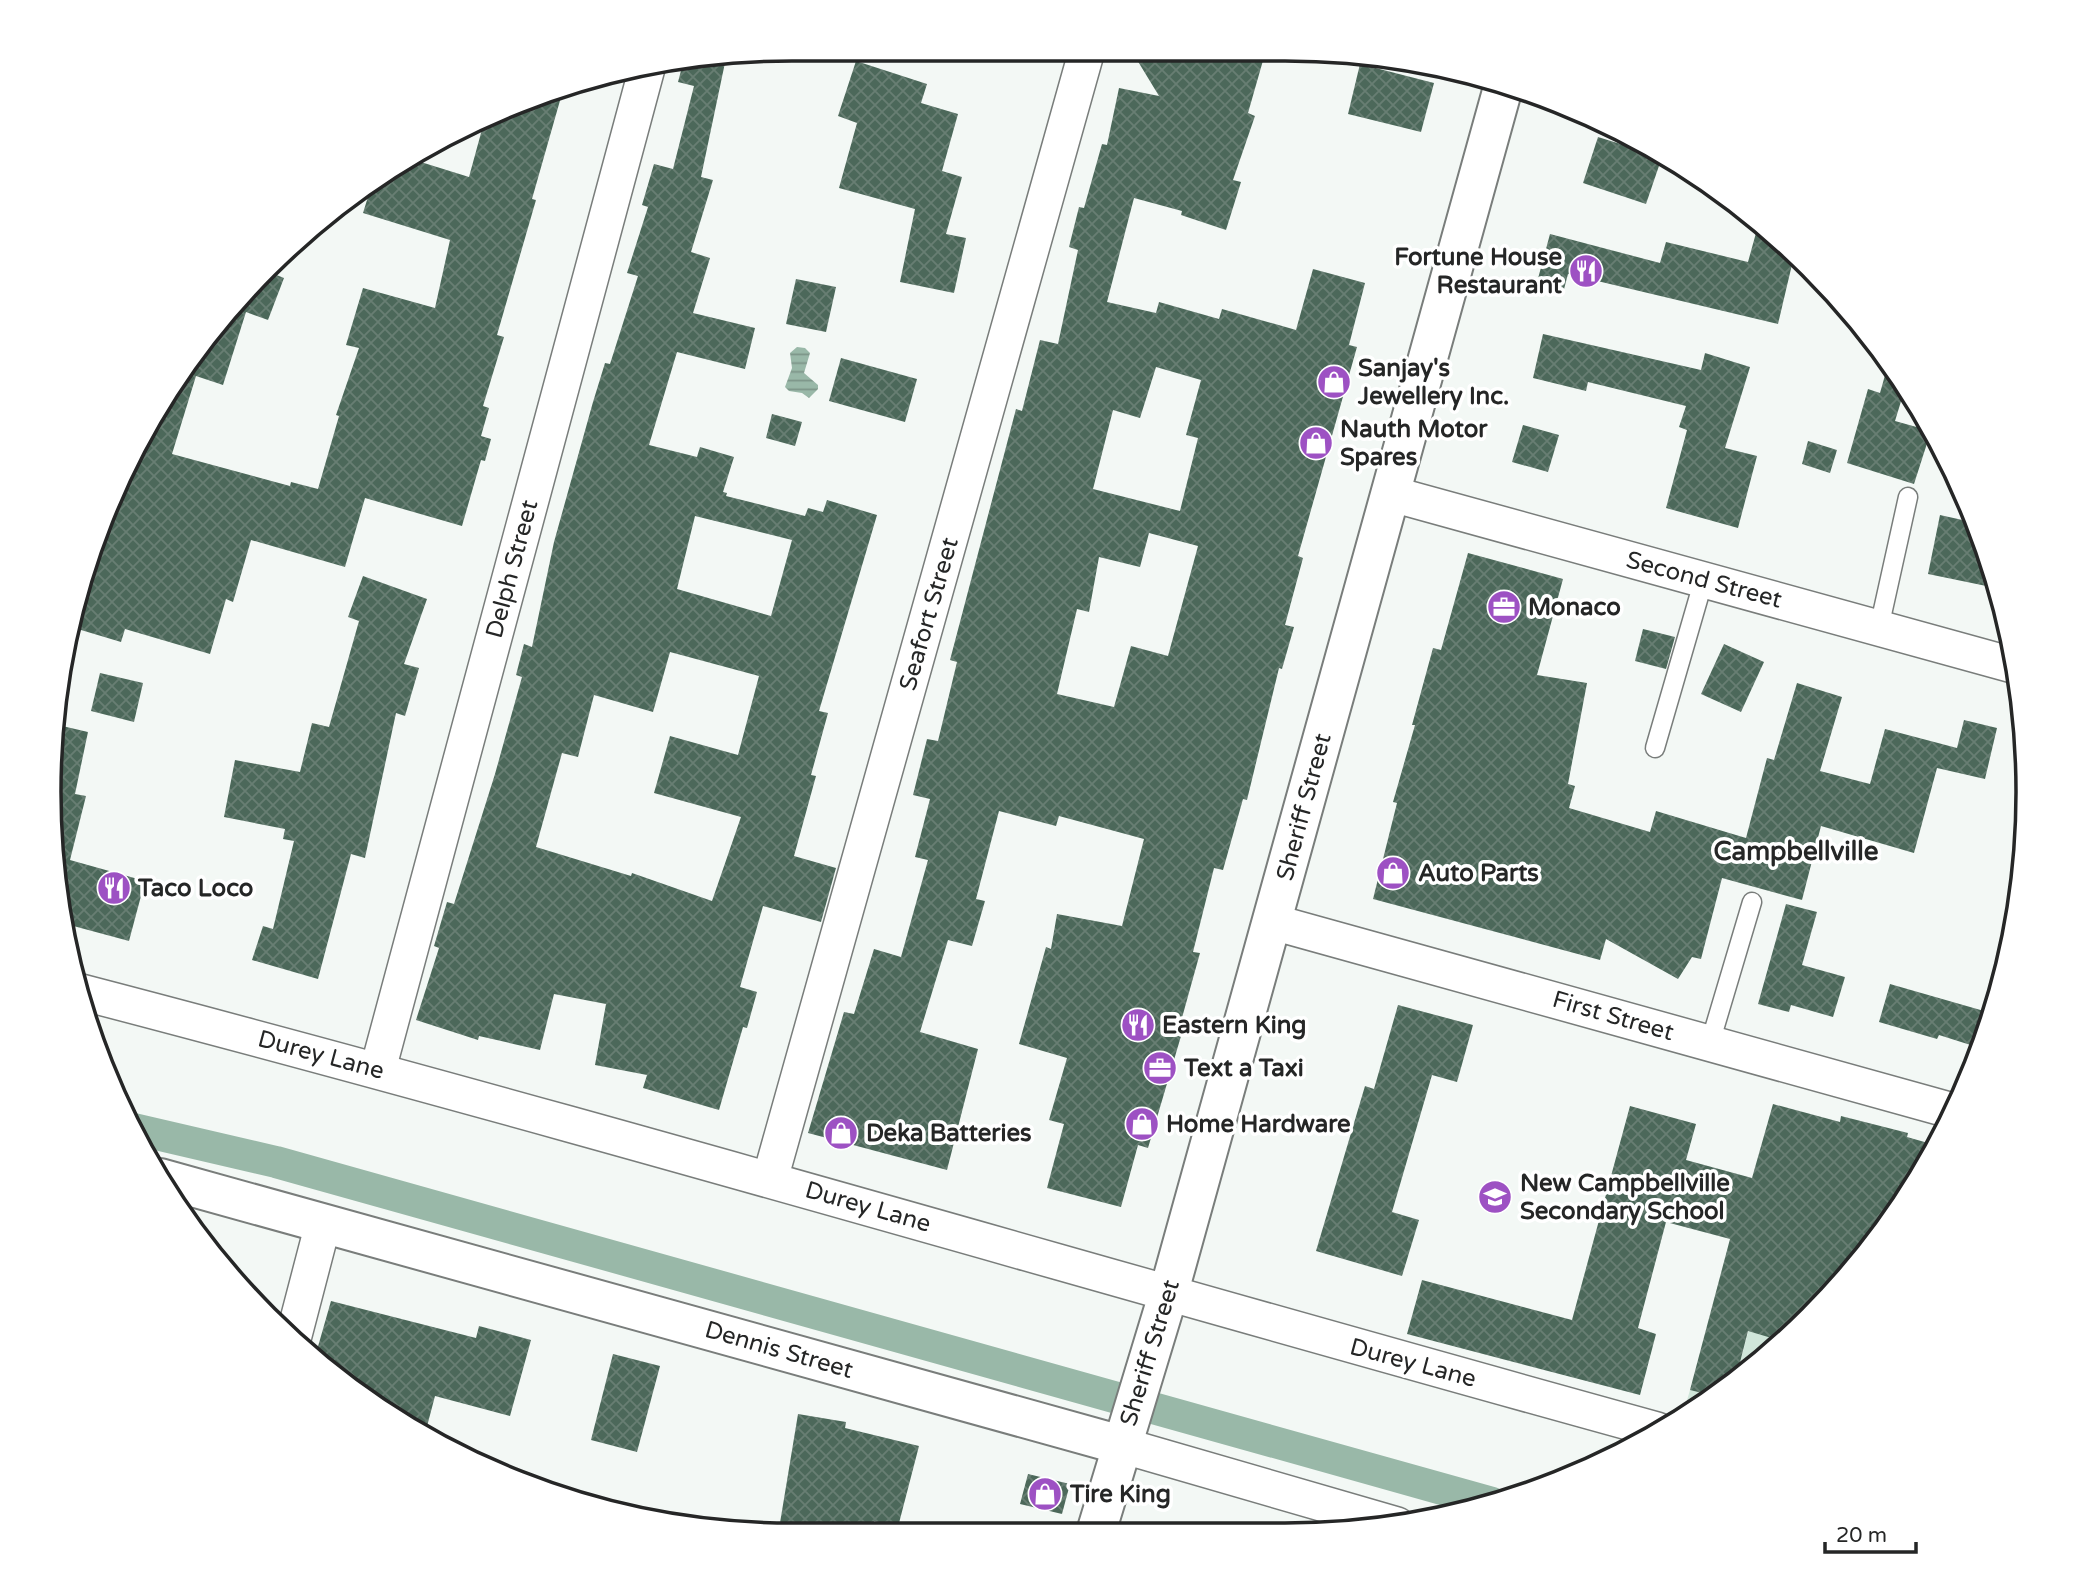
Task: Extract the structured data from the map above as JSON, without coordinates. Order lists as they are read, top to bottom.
{
  "streets": {
    "main road": ["Sheriff Street", "Dennis Street"],
    "street": [
      "Delph Street",
      "Second Street",
      "Seafort Street",
      "First Street",
      "Durey Lane"
    ]
  },
  "crossings": [
    ["Delph Street", "Durey Lane"],
    ["Second Street", "Sheriff Street"],
    ["Seafort Street", "Durey Lane"],
    ["Sheriff Street", "First Street"],
    ["Sheriff Street", "Durey Lane"],
    ["Sheriff Street", "Dennis Street"]
  ],
  "districts": ["Campbellville"],
  "places": {
    "restaurant": ["Fortune House Restaurant", "Taco Loco", "Eastern King"],
    "shop": [
      "Sanjay's Jewellery Inc.",
      "Nauth Motor Spares",
      "Auto Parts",
      "Home Hardware",
      "Deka Batteries",
      "Tire King"
    ],
    "office": ["Monaco", "Text a Taxi"],
    "school or university": ["New Campbellville Secondary School"]
  },
  "scale_bar": "20 m"
}
